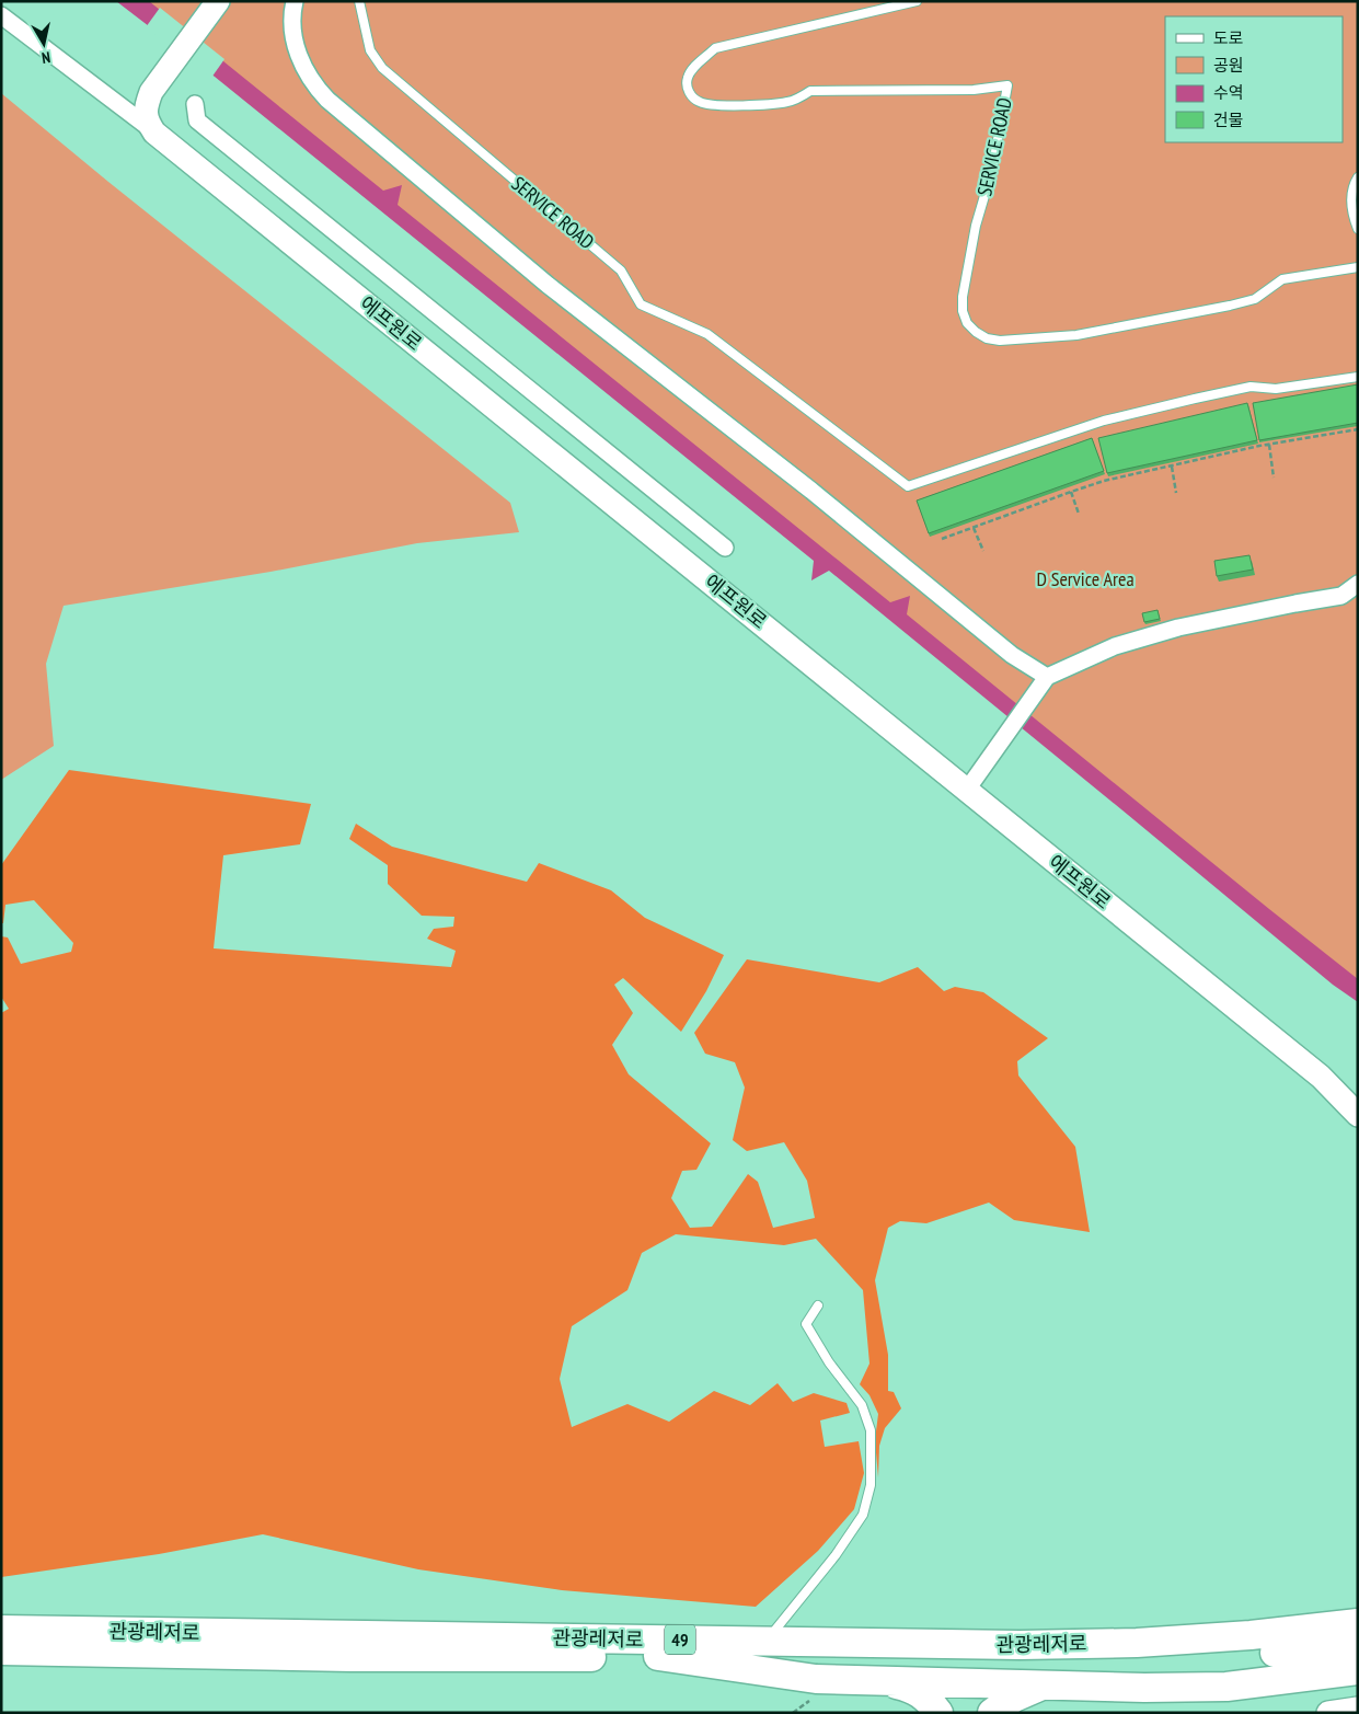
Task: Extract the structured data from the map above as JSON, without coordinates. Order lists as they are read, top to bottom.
{
  "streets": {
    "highway": ["관광레저로", "49"],
    "street": ["에프원로"],
    "lane": ["SERVICE ROAD"]
  },
  "parks": ["D Service Area"],
  "legend": [
    "도로",
    "공원",
    "수역",
    "건물"
  ],
  "north": "bottom"
}
